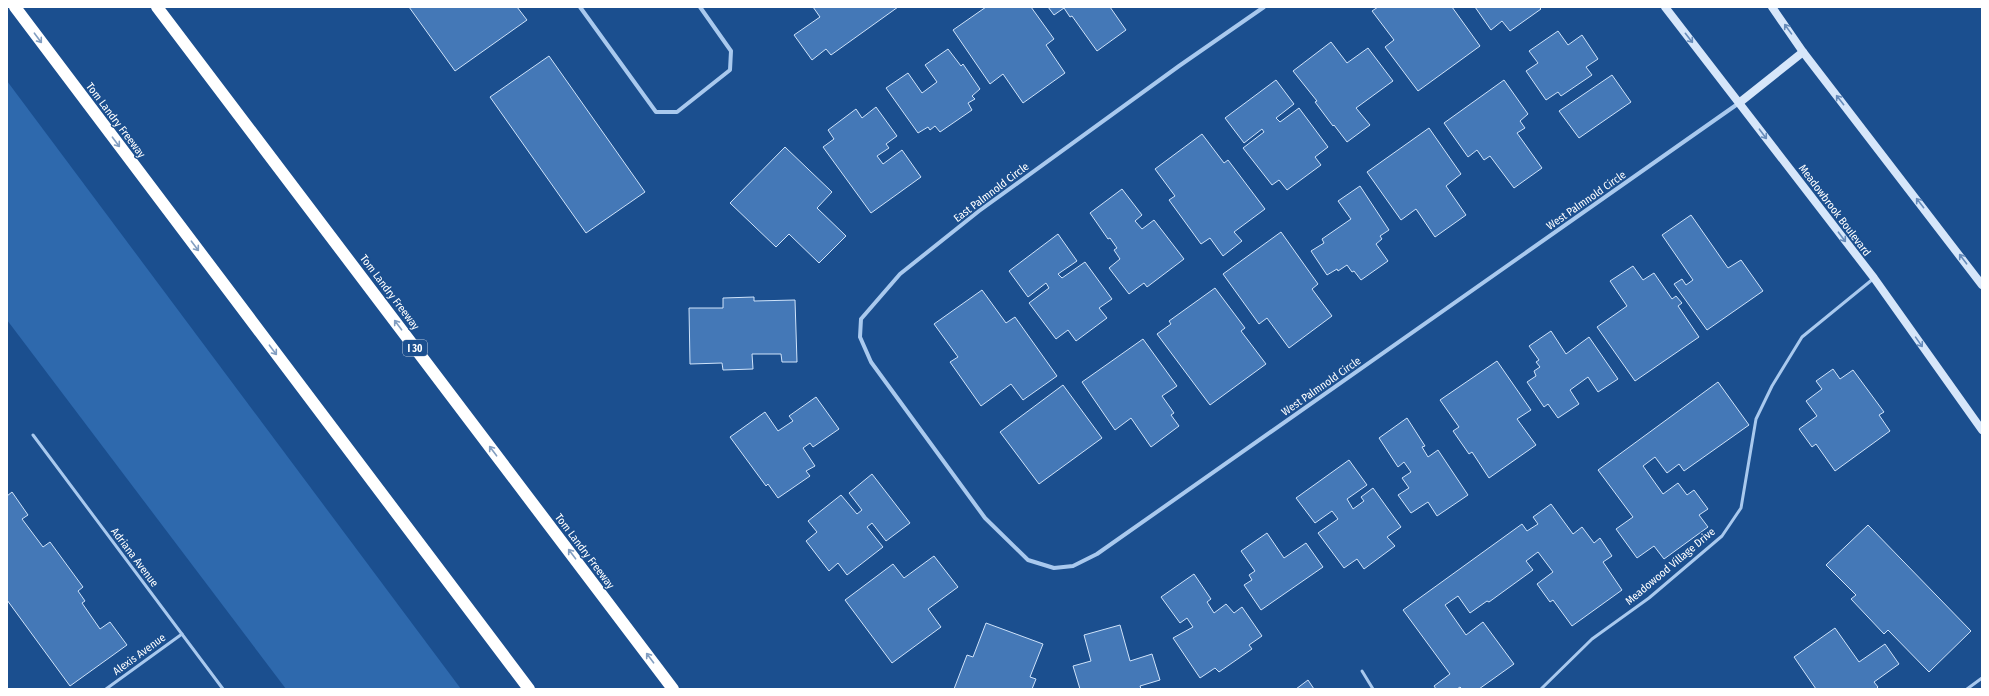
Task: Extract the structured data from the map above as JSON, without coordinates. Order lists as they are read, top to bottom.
{
  "streets": {
    "highway": ["Tom Landry Freeway", "I 30"],
    "main road": ["Meadowbrook Boulevard"],
    "street": ["East Palmnold Circle", "West Palmnold Circle"],
    "lane": ["Adriana Avenue", "Meadowood Village Drive", "Alexis Avenue"]
  },
  "crossings": [
    ["East Palmnold Circle", "West Palmnold Circle"],
    ["West Palmnold Circle", "Meadowbrook Boulevard"],
    ["Meadowbrook Boulevard", "Meadowood Village Drive"],
    ["Adriana Avenue", "Alexis Avenue"]
  ],
  "one_way": ["Meadowbrook Boulevard"]
}
